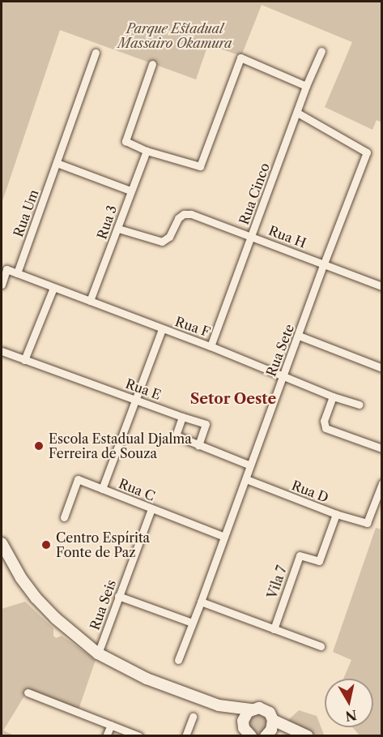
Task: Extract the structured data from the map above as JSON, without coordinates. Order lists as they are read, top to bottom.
{
  "streets": {
    "street": [
      "Rua Cinco",
      "Rua Um",
      "Rua 3",
      "Rua H",
      "Rua F",
      "Rua Sete",
      "Rua E",
      "Rua C",
      "Rua D",
      "Vila 7",
      "Rua Seis"
    ]
  },
  "crossings": [
    ["Rua Cinco", "Rua H"],
    ["Rua Cinco", "Rua F"],
    ["Rua Cinco", "Rua Sete"],
    ["Rua Um", "Rua F"],
    ["Rua 3", "Rua H"],
    ["Rua 3", "Rua F"],
    ["Rua H", "Rua Sete"],
    ["Rua F", "Rua Sete"],
    ["Rua Sete", "Rua C"],
    ["Rua Sete", "Rua D"],
    ["Rua C", "Rua Seis"],
    ["Rua D", "Vila 7"]
  ],
  "districts": ["Setor Oeste"],
  "parks": ["Parque Estadual Massairo Okamura"],
  "places": ["Escola Estadual Djalma Ferreira de Souza", "Centro Espírita Fonte de Paz"],
  "north": "bottom"
}
